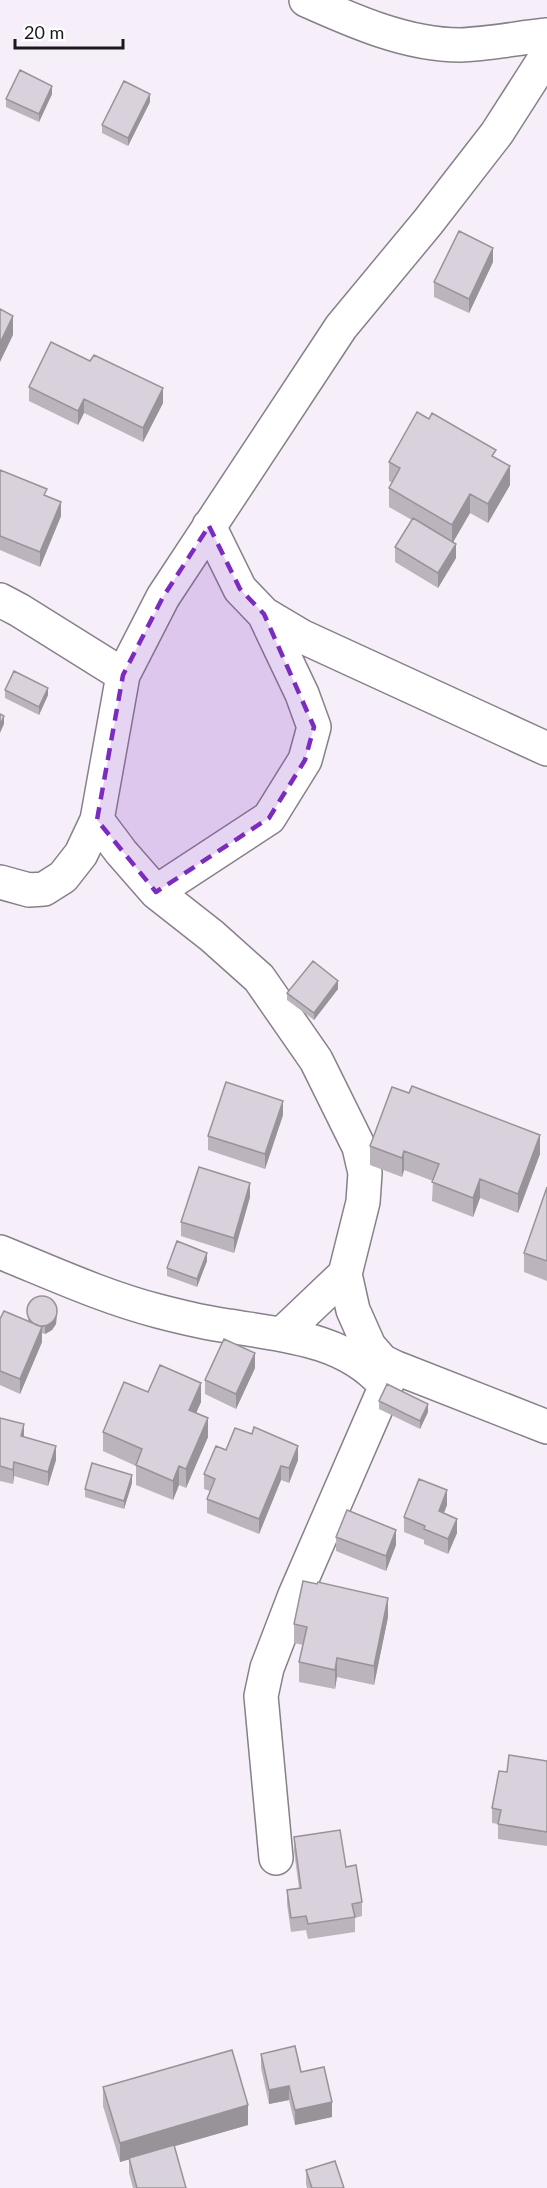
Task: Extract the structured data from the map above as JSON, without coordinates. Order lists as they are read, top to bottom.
{
  "scale_bar": "20 m"
}
